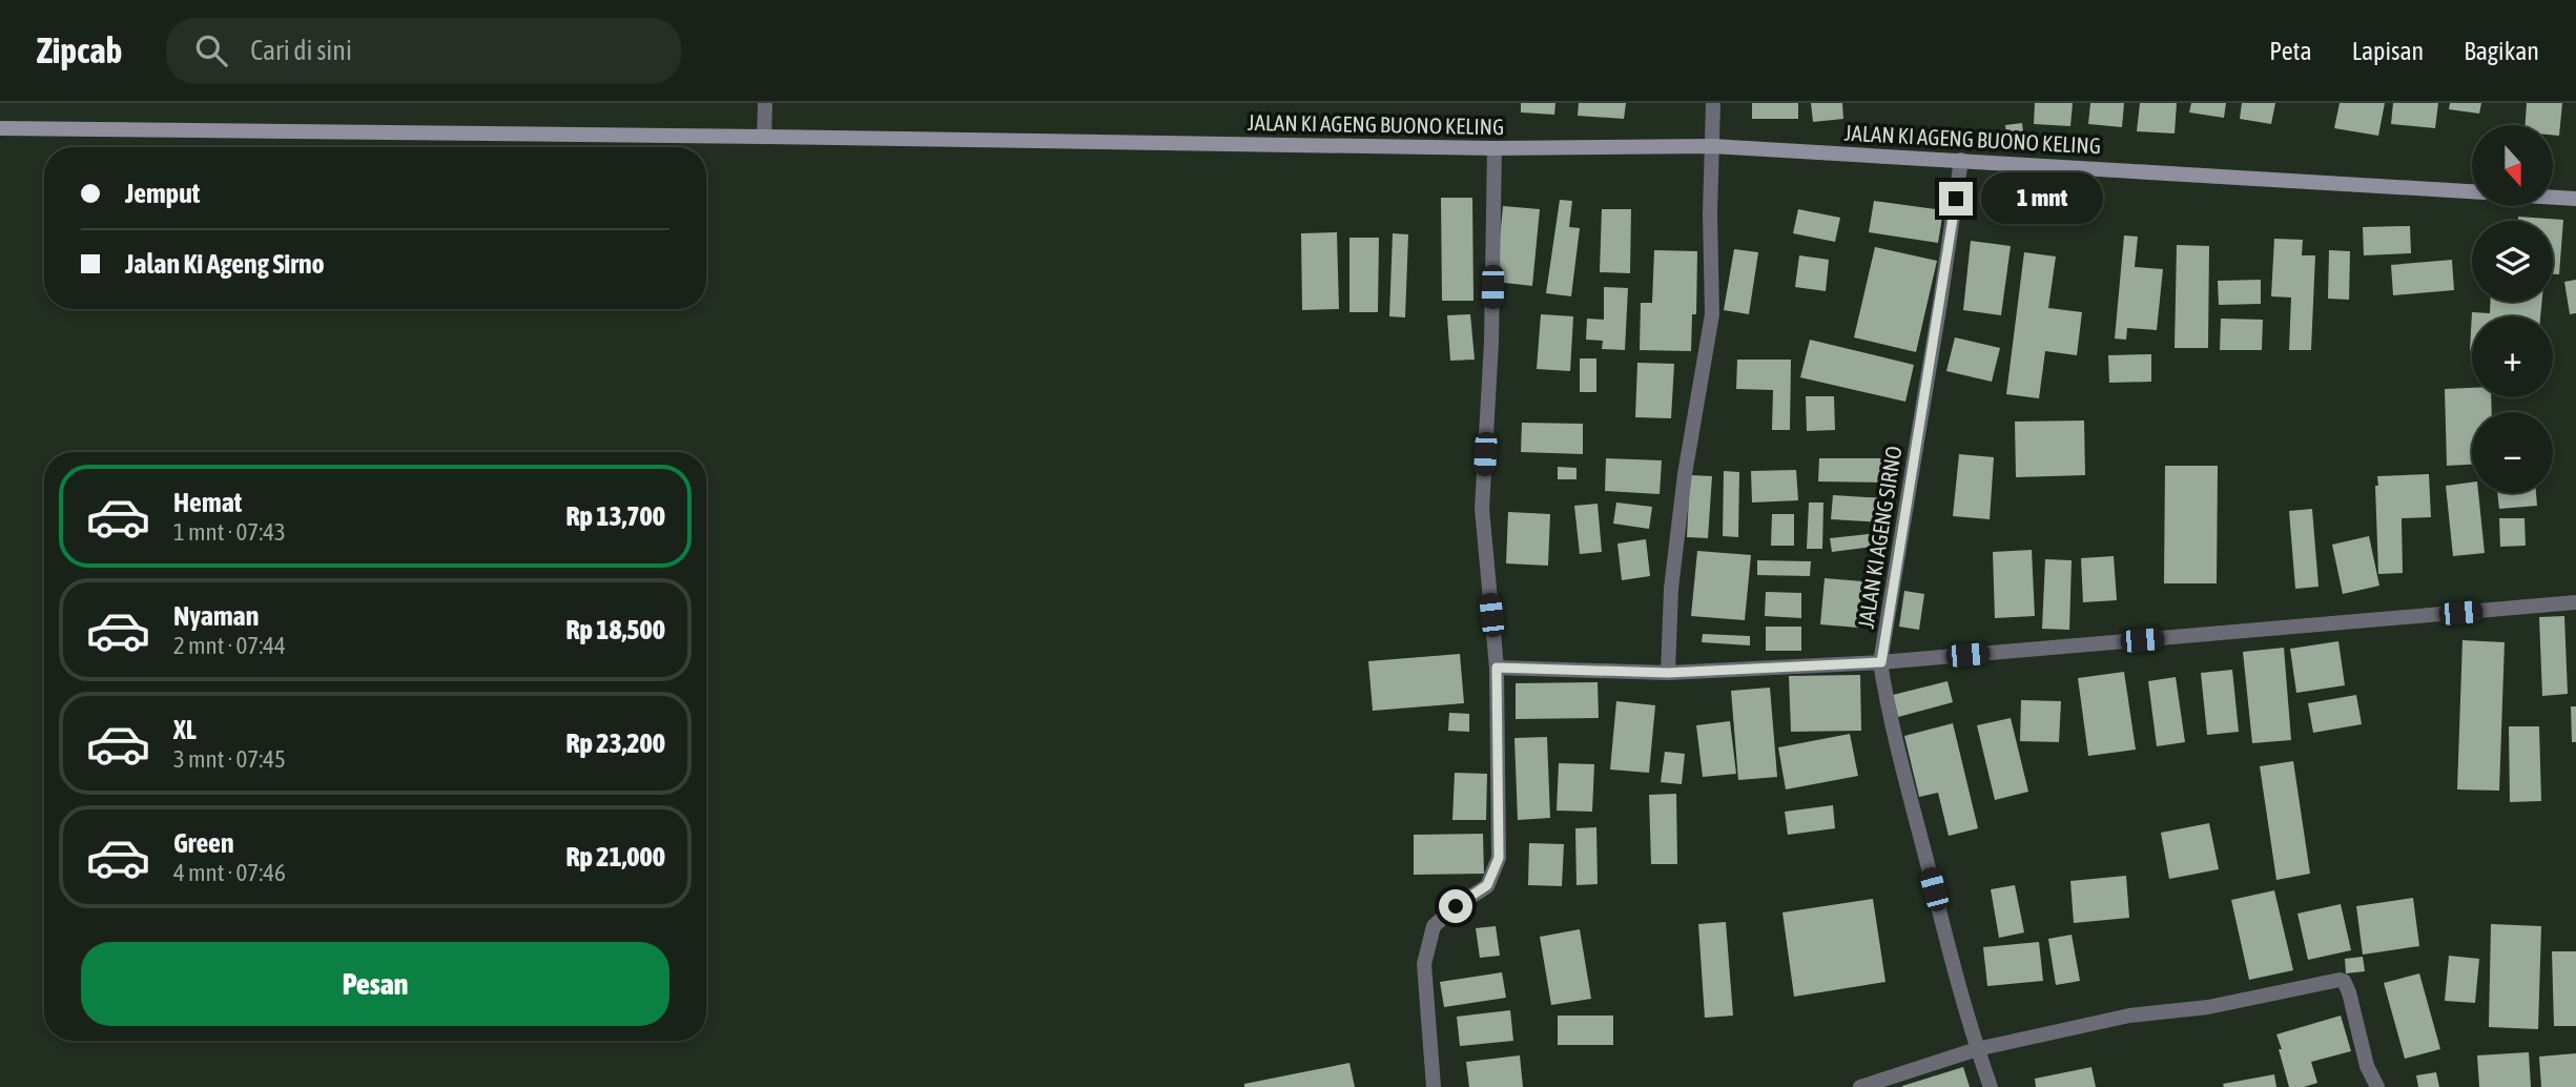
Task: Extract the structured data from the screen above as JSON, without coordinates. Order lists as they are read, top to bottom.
{
  "streets": {
    "main road": ["JALAN KI AGENG BUONO KELING"],
    "street": ["JALAN KI AGENG SIRNO"]
  },
  "crossings": [
    ["JALAN KI AGENG BUONO KELING", "JALAN KI AGENG SIRNO"]
  ],
  "north": "bottom",
  "page": {
    "header": "Zipcab",
    "search": "Cari di sini",
    "nav": ["Peta", "Lapisan", "Bagikan"],
    "map_buttons": ["+", "−"],
    "banner": ["Jemput", "Jalan Ki Ageng Sirno"],
    "bubble": "1 mnt",
    "list": [
      {
        "name": "Hemat",
        "note": "1 mnt · 07:43",
        "value": "Rp 13,700"
      },
      {
        "name": "Nyaman",
        "note": "2 mnt · 07:44",
        "value": "Rp 18,500"
      },
      {
        "name": "XL",
        "note": "3 mnt · 07:45",
        "value": "Rp 23,200"
      },
      {
        "name": "Green",
        "note": "4 mnt · 07:46",
        "value": "Rp 21,000"
      }
    ],
    "buttons": "Pesan"
  }
}
